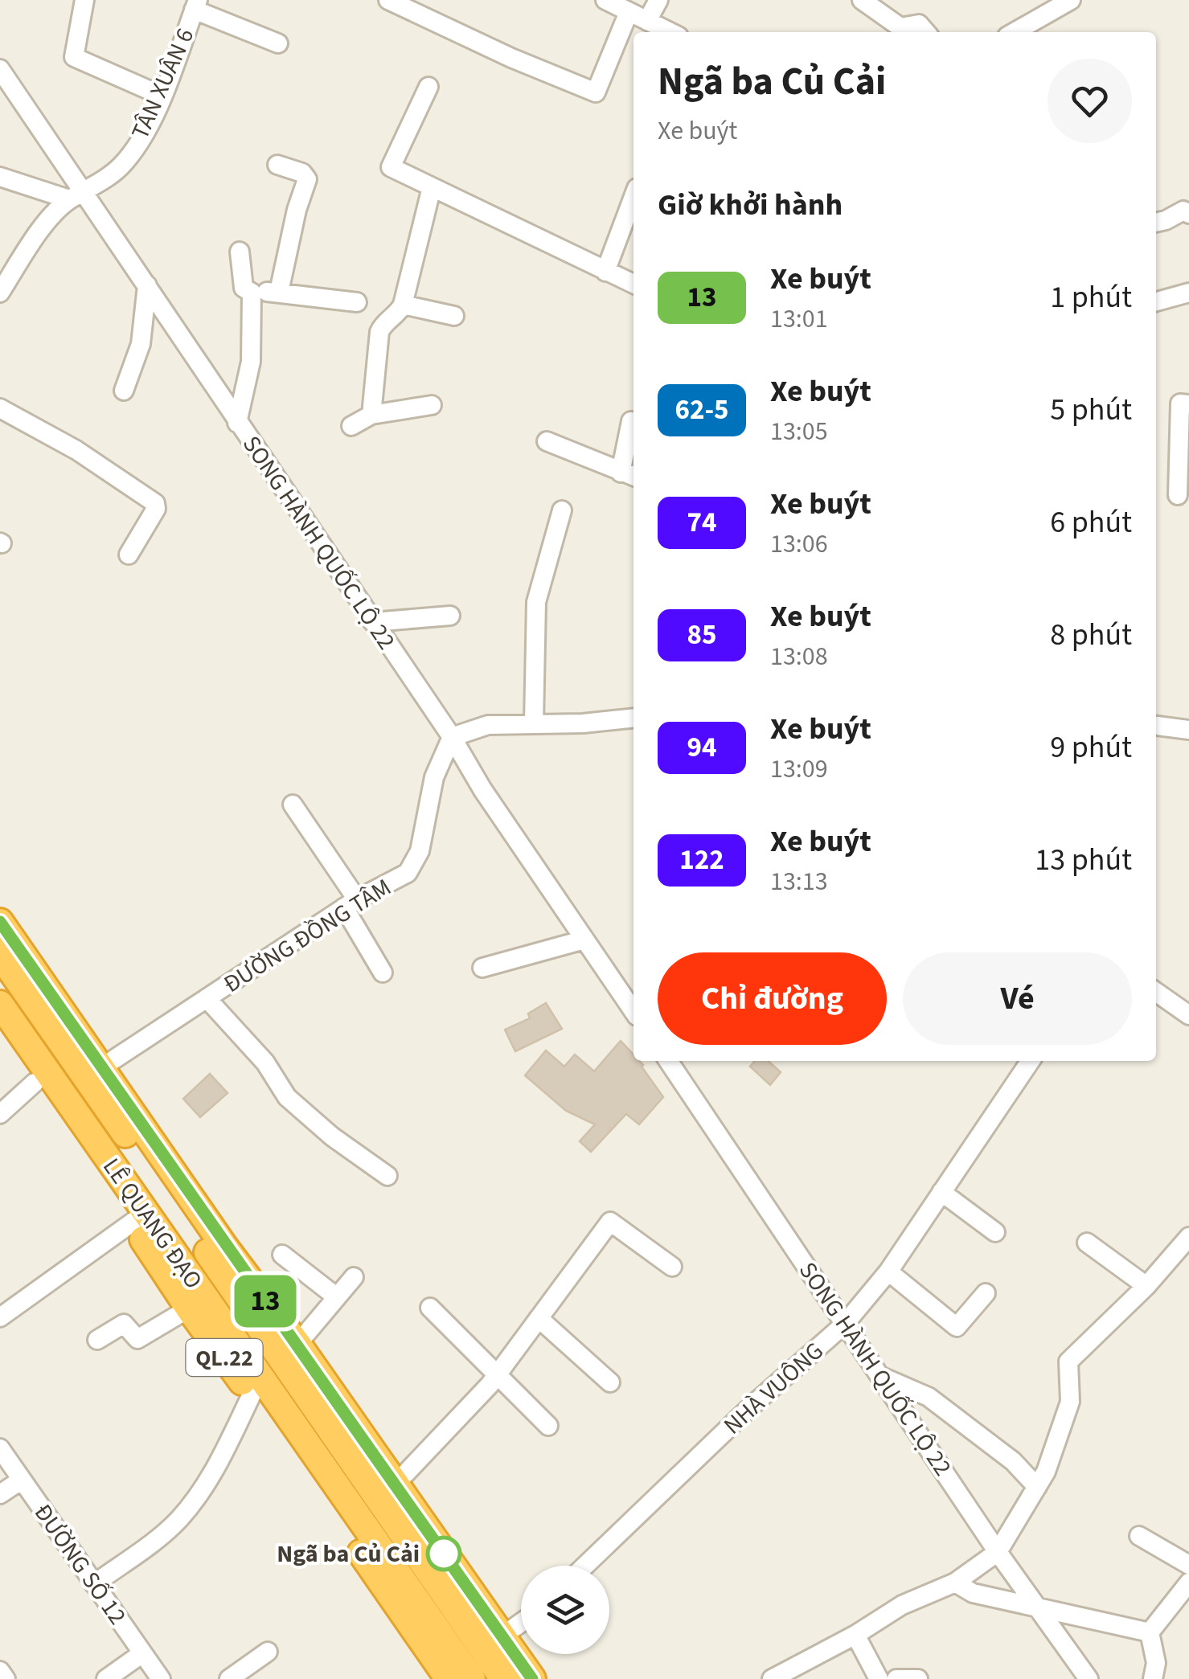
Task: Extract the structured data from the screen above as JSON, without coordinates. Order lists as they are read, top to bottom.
{
  "streets": {
    "highway": ["LÊ QUANG ĐẠO", "QL.22"],
    "street": [
      "TÂN XUÂN 6",
      "SONG HÀNH QUỐC LỘ 22",
      "ĐƯỜNG ĐỒNG TÂM",
      "NHÀ VUÔNG",
      "ĐƯỜNG SỐ 12"
    ]
  },
  "crossings": [
    ["TÂN XUÂN 6", "SONG HÀNH QUỐC LỘ 22"],
    ["SONG HÀNH QUỐC LỘ 22", "ĐƯỜNG ĐỒNG TÂM"],
    ["SONG HÀNH QUỐC LỘ 22", "NHÀ VUÔNG"],
    ["ĐƯỜNG ĐỒNG TÂM", "LÊ QUANG ĐẠO"]
  ],
  "places": ["Ngã ba Củ Cải"],
  "lines": ["bus line 13"],
  "page": {
    "on_map": "13",
    "heading": [
      ["Ngã ba Củ Cải", "Xe buýt"],
      "Giờ khởi hành"
    ],
    "list": [
      {
        "mark": "13",
        "name": "Xe buýt",
        "note": "13:01",
        "value": "1 phút"
      },
      {
        "mark": "62-5",
        "name": "Xe buýt",
        "note": "13:05",
        "value": "5 phút"
      },
      {
        "mark": "74",
        "name": "Xe buýt",
        "note": "13:06",
        "value": "6 phút"
      },
      {
        "mark": "85",
        "name": "Xe buýt",
        "note": "13:08",
        "value": "8 phút"
      },
      {
        "mark": "94",
        "name": "Xe buýt",
        "note": "13:09",
        "value": "9 phút"
      },
      {
        "mark": "122",
        "name": "Xe buýt",
        "note": "13:13",
        "value": "13 phút"
      }
    ],
    "buttons": ["Chỉ đường", "Vé"]
  }
}
